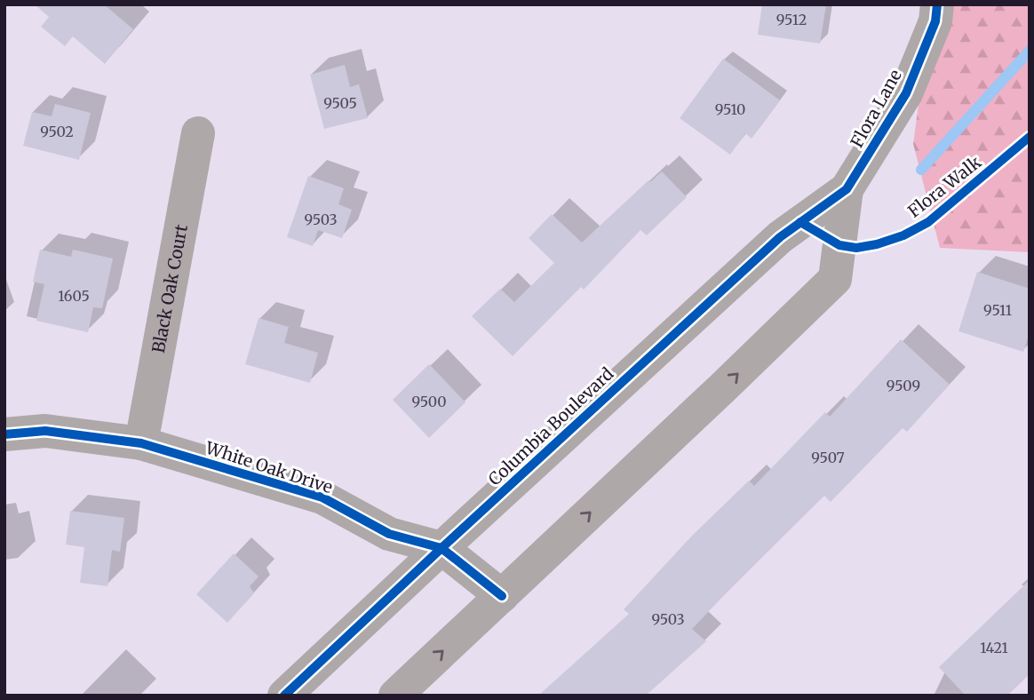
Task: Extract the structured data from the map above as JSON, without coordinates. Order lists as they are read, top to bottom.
{
  "streets": {
    "street": [
      "Flora Lane",
      "Black Oak Court",
      "Columbia Boulevard",
      "White Oak Drive"
    ],
    "cycle path": ["Flora Walk"]
  },
  "crossings": [
    ["Flora Lane", "Columbia Boulevard"],
    ["Black Oak Court", "White Oak Drive"],
    ["Columbia Boulevard", "White Oak Drive"]
  ],
  "house_numbers": [
    "9512",
    "9505",
    "9510",
    "9502",
    "9503",
    "1605",
    "9511",
    "9509",
    "9500",
    "9507",
    "9503",
    "1421"
  ]
}
